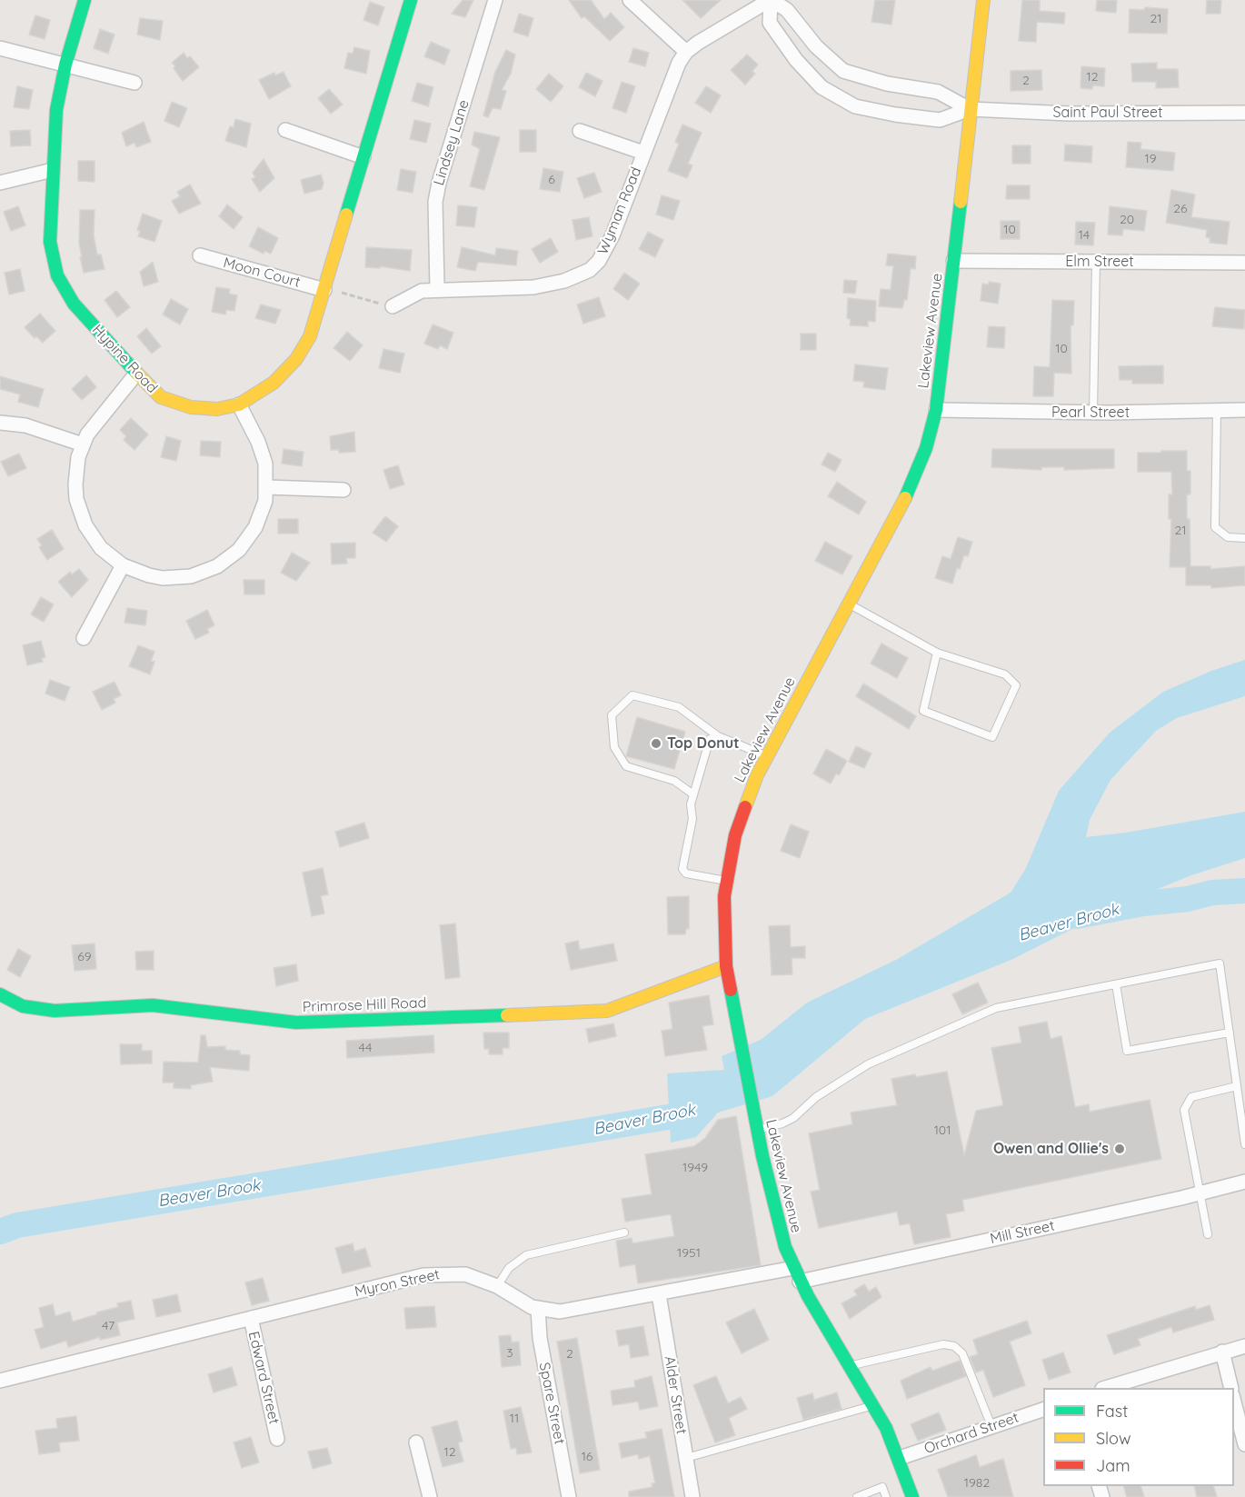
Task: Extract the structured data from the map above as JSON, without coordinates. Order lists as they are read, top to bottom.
{
  "streets": {
    "street": [
      "Saint Paul Street",
      "Lindsey Lane",
      "Wyman Road",
      "Elm Street",
      "Moon Court",
      "Lakeview Avenue",
      "Hypine Road",
      "Pearl Street",
      "Primrose Hill Road",
      "Mill Street",
      "Myron Street",
      "Edward Street",
      "Alder Street",
      "Spare Street",
      "Orchard Street"
    ]
  },
  "crossings": [
    ["Saint Paul Street", "Lakeview Avenue"],
    ["Lindsey Lane", "Wyman Road"],
    ["Elm Street", "Lakeview Avenue"],
    ["Moon Court", "Hypine Road"],
    ["Lakeview Avenue", "Pearl Street"],
    ["Lakeview Avenue", "Primrose Hill Road"],
    ["Lakeview Avenue", "Mill Street"],
    ["Lakeview Avenue", "Myron Street"],
    ["Lakeview Avenue", "Orchard Street"],
    ["Myron Street", "Edward Street"],
    ["Myron Street", "Alder Street"],
    ["Myron Street", "Spare Street"]
  ],
  "water": ["Beaver Brook"],
  "places": ["Top Donut", "Owen and Ollie's"],
  "house_numbers": [
    "21",
    "12",
    "2",
    "19",
    "6",
    "26",
    "20",
    "10",
    "14",
    "10",
    "21",
    "69",
    "44",
    "101",
    "1949",
    "1951",
    "47",
    "3",
    "2",
    "11",
    "12",
    "16",
    "1982"
  ],
  "legend": ["Fast", "Slow", "Jam"]
}
